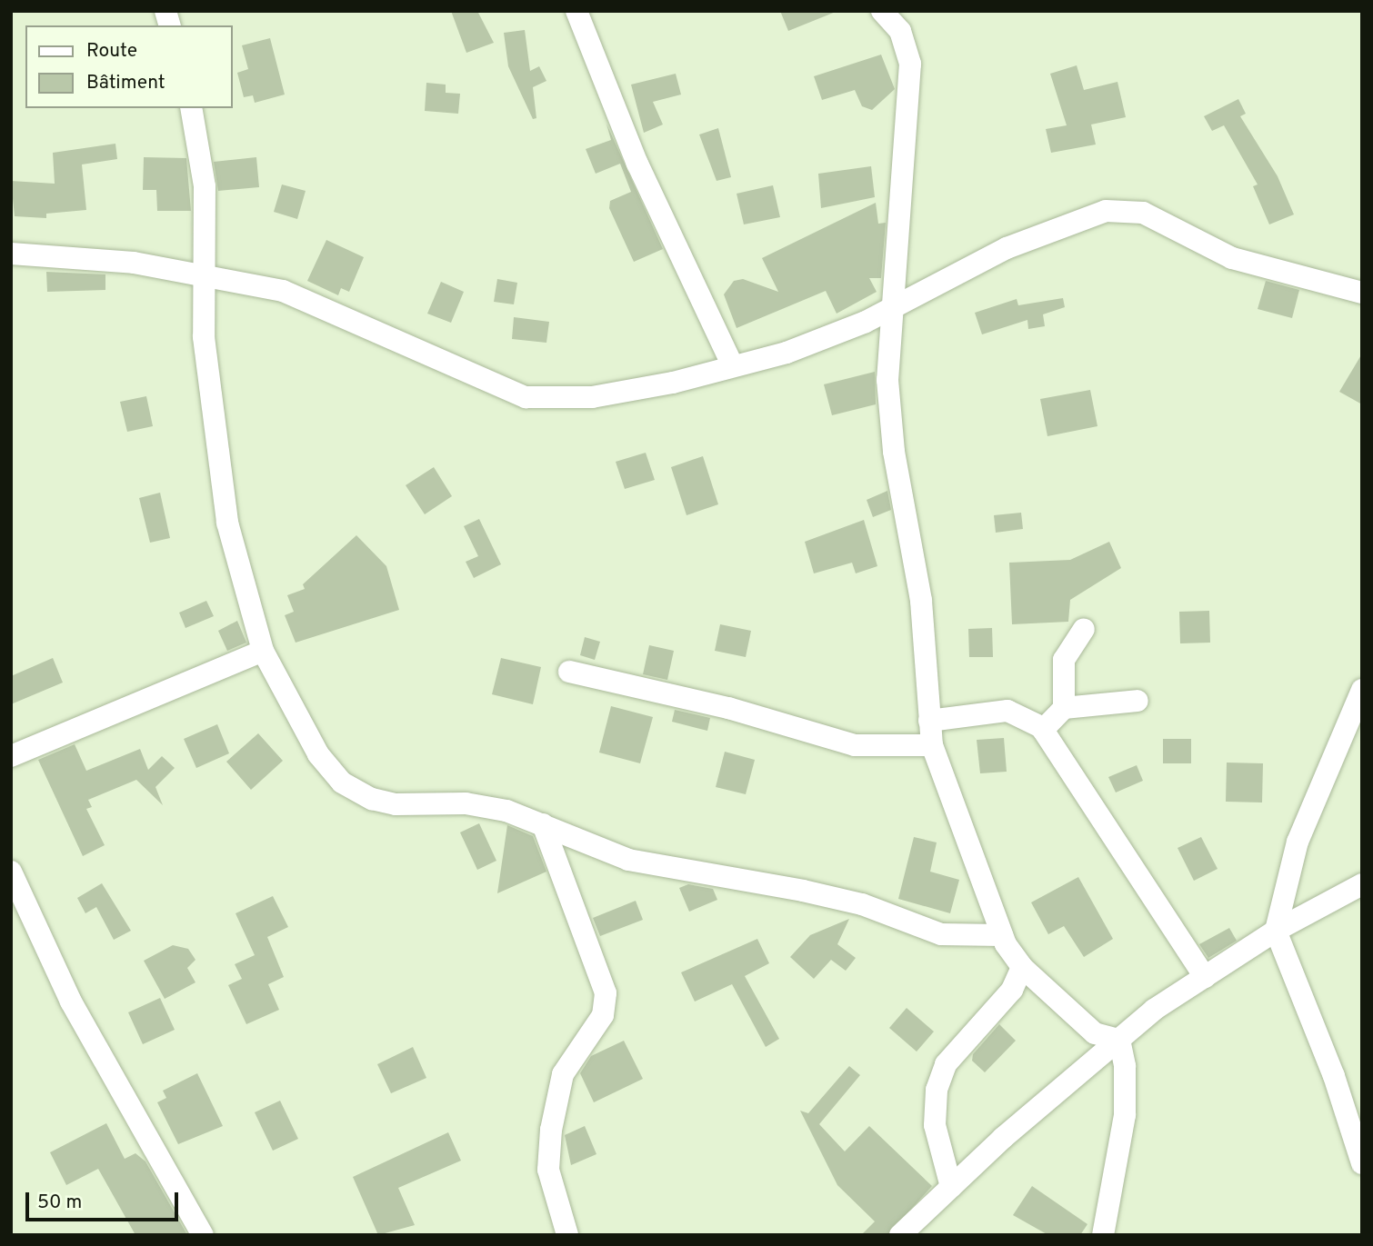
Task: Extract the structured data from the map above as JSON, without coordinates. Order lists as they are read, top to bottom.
{
  "legend": ["Route", "Bâtiment"],
  "scale_bar": "50 m"
}
